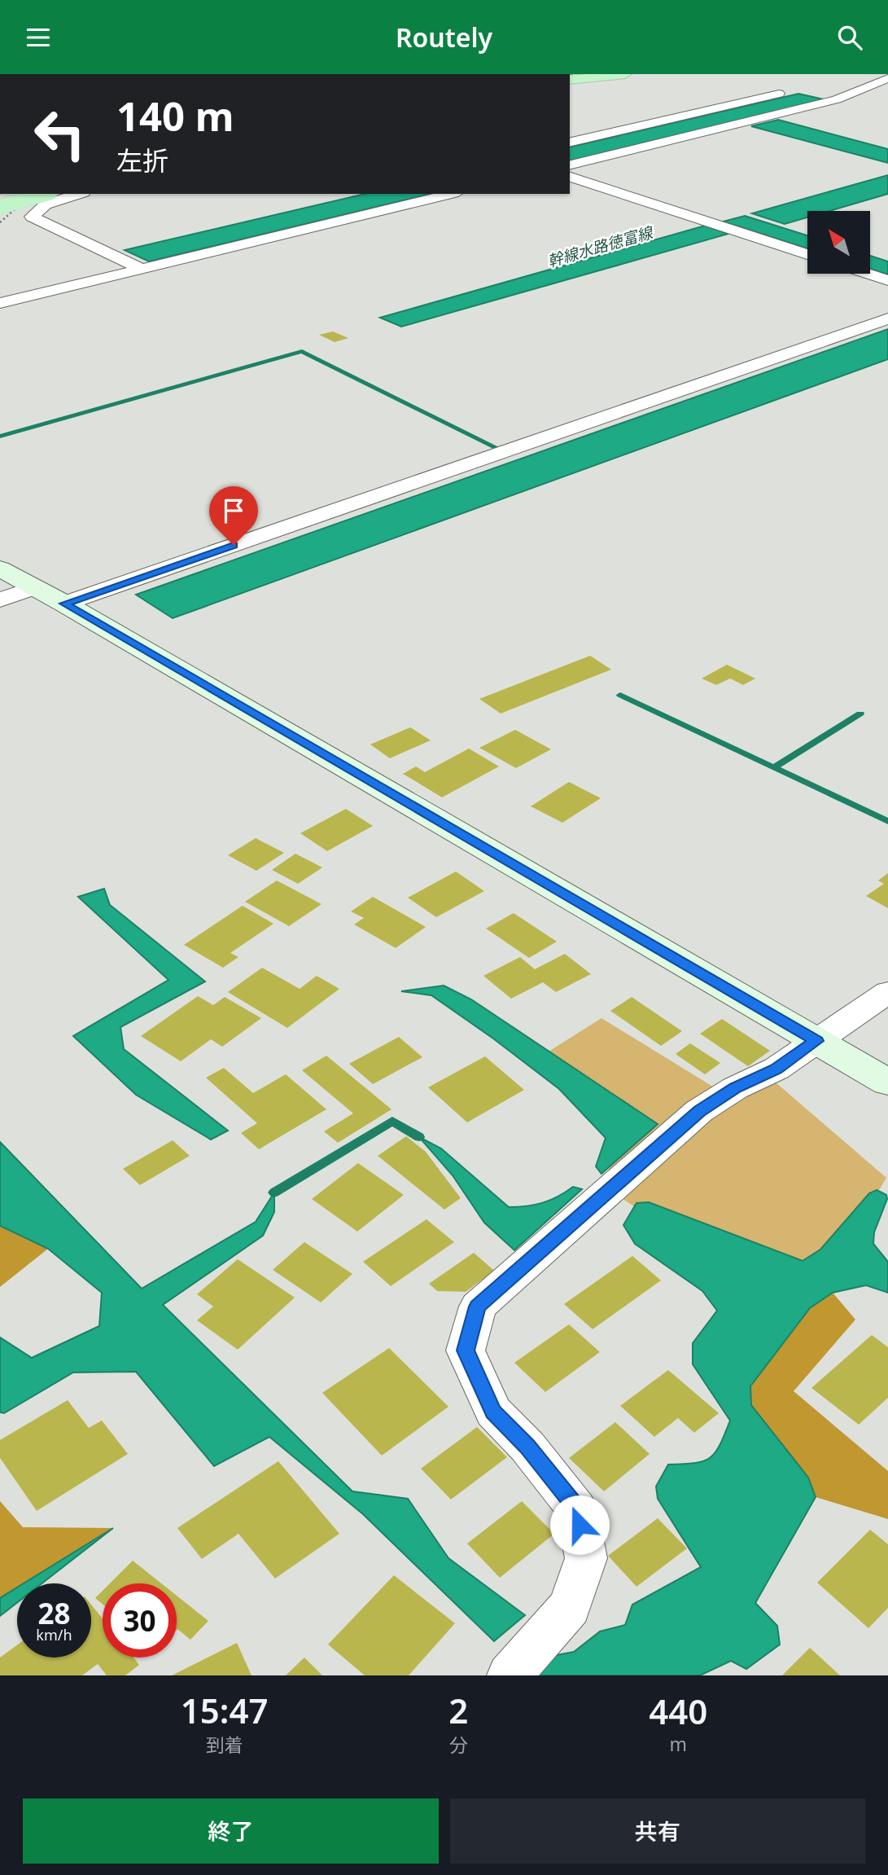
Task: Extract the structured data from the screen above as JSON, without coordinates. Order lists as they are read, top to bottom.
{
  "water": ["幹線水路徳富線"],
  "north": "top left",
  "page": {
    "header": "Routely",
    "turn": ["140 m", "左折"],
    "speed": "28 km/h",
    "limit": "30",
    "eta": [
      "15:47",
      "到着",
      "2",
      "分",
      "440",
      "m"
    ],
    "buttons": ["終了", "共有"]
  }
}
